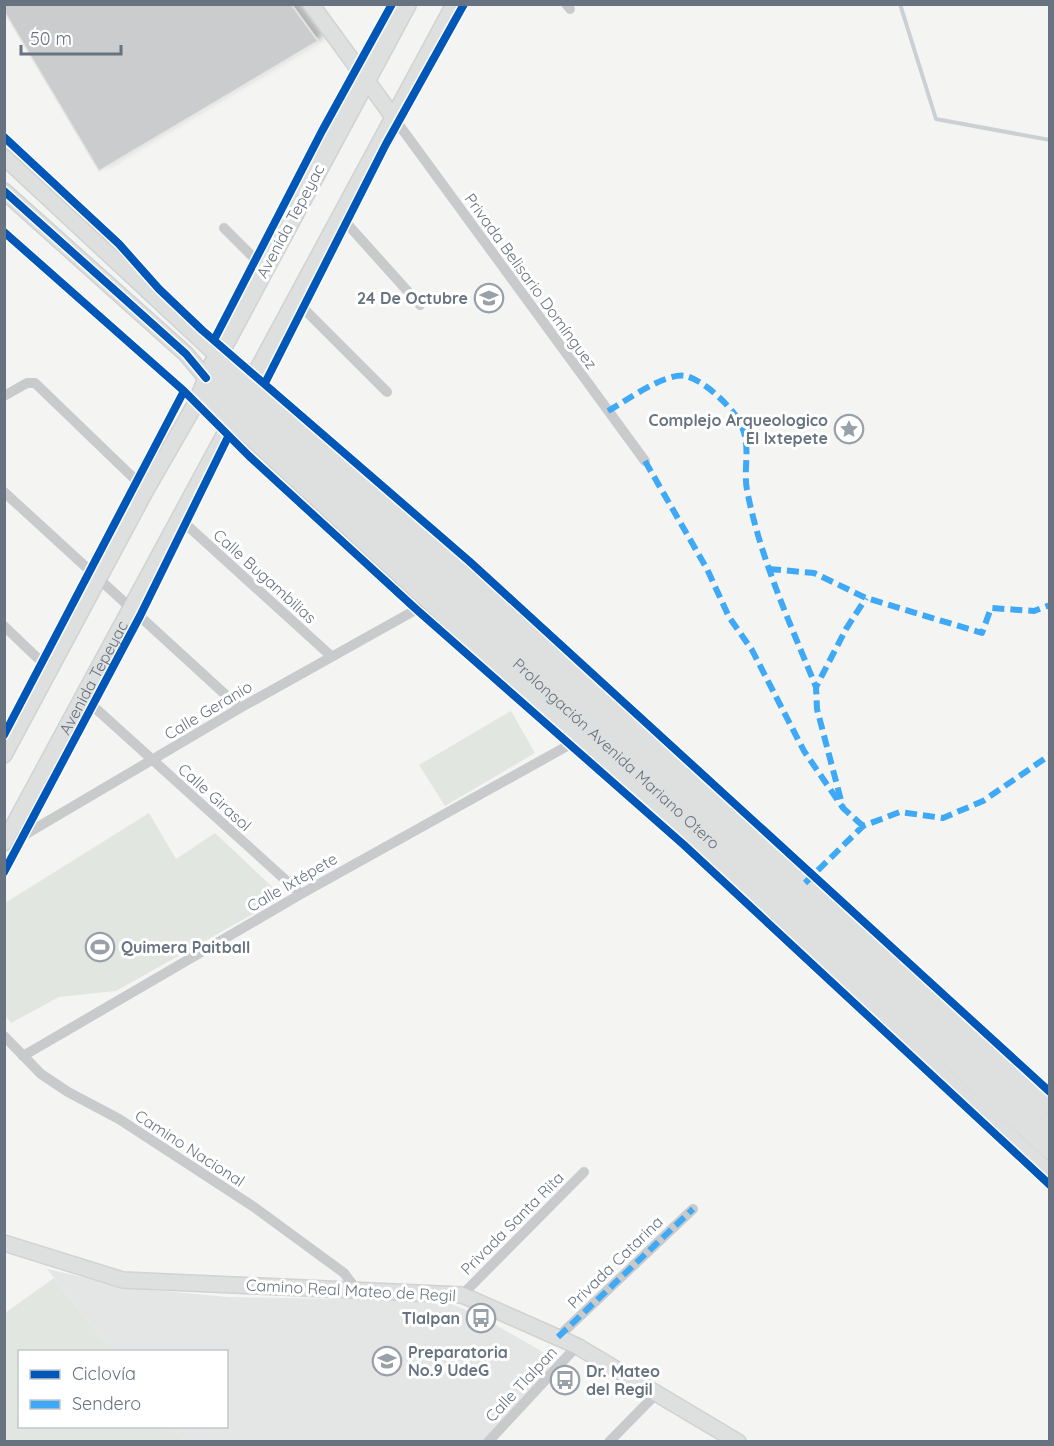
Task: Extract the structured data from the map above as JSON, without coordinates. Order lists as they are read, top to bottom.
{
  "streets": {
    "main road": ["Avenida Tepeyac", "Prolongación Avenida Mariano Otero"],
    "street": [
      "Privada Belisario Domínguez",
      "Calle Bugambilias",
      "Calle Geranio",
      "Calle Girasol",
      "Calle Ixtépete",
      "Camino Nacional",
      "Privada Santa Rita",
      "Privada Catarina",
      "Camino Real Mateo de Regil",
      "Calle Tlalpan"
    ]
  },
  "crossings": [
    ["Avenida Tepeyac", "Privada Belisario Domínguez"],
    ["Avenida Tepeyac", "Calle Bugambilias"],
    ["Avenida Tepeyac", "Calle Geranio"],
    ["Avenida Tepeyac", "Prolongación Avenida Mariano Otero"],
    ["Avenida Tepeyac", "Calle Girasol"],
    ["Calle Bugambilias", "Calle Geranio"],
    ["Calle Geranio", "Prolongación Avenida Mariano Otero"],
    ["Calle Geranio", "Calle Girasol"],
    ["Prolongación Avenida Mariano Otero", "Calle Ixtépete"],
    ["Calle Girasol", "Calle Ixtépete"],
    ["Calle Ixtépete", "Camino Nacional"],
    ["Camino Nacional", "Camino Real Mateo de Regil"],
    ["Privada Santa Rita", "Camino Real Mateo de Regil"],
    ["Privada Catarina", "Camino Real Mateo de Regil"],
    ["Camino Real Mateo de Regil", "Calle Tlalpan"]
  ],
  "places": {
    "school or university": ["24 De Octubre", "Preparatoria No.9 UdeG"],
    "place": ["Complejo Arqueologico El Ixtepete"],
    "sports": ["Quimera Paitball"],
    "bus stop": ["Tlalpan", "Dr. Mateo del Regil"]
  },
  "legend": ["Ciclovía", "Sendero"],
  "scale_bar": "50 m"
}
